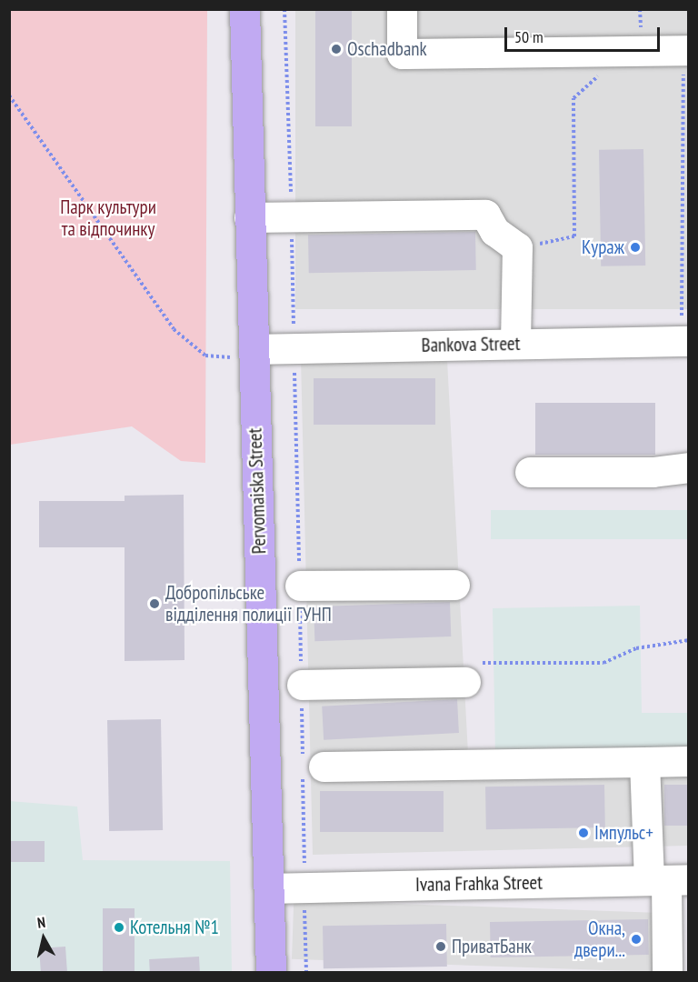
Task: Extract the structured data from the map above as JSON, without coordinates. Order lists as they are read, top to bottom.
{
  "streets": {
    "main road": ["Pervomaiska Street"],
    "street": ["Bankova Street", "Ivana Frahka Street"]
  },
  "crossings": [
    ["Bankova Street", "Pervomaiska Street"],
    ["Pervomaiska Street", "Ivana Frahka Street"]
  ],
  "parks": ["Парк культури та відпочинку"],
  "places": [
    "Oschadbank",
    "Кураж",
    "Добропільське відділення полиції ГУНП",
    "Імпульс+",
    "Котельня №1",
    "Окна, двери...",
    "ПриватБанк"
  ],
  "scale_bar": "50 m",
  "north": "top"
}
